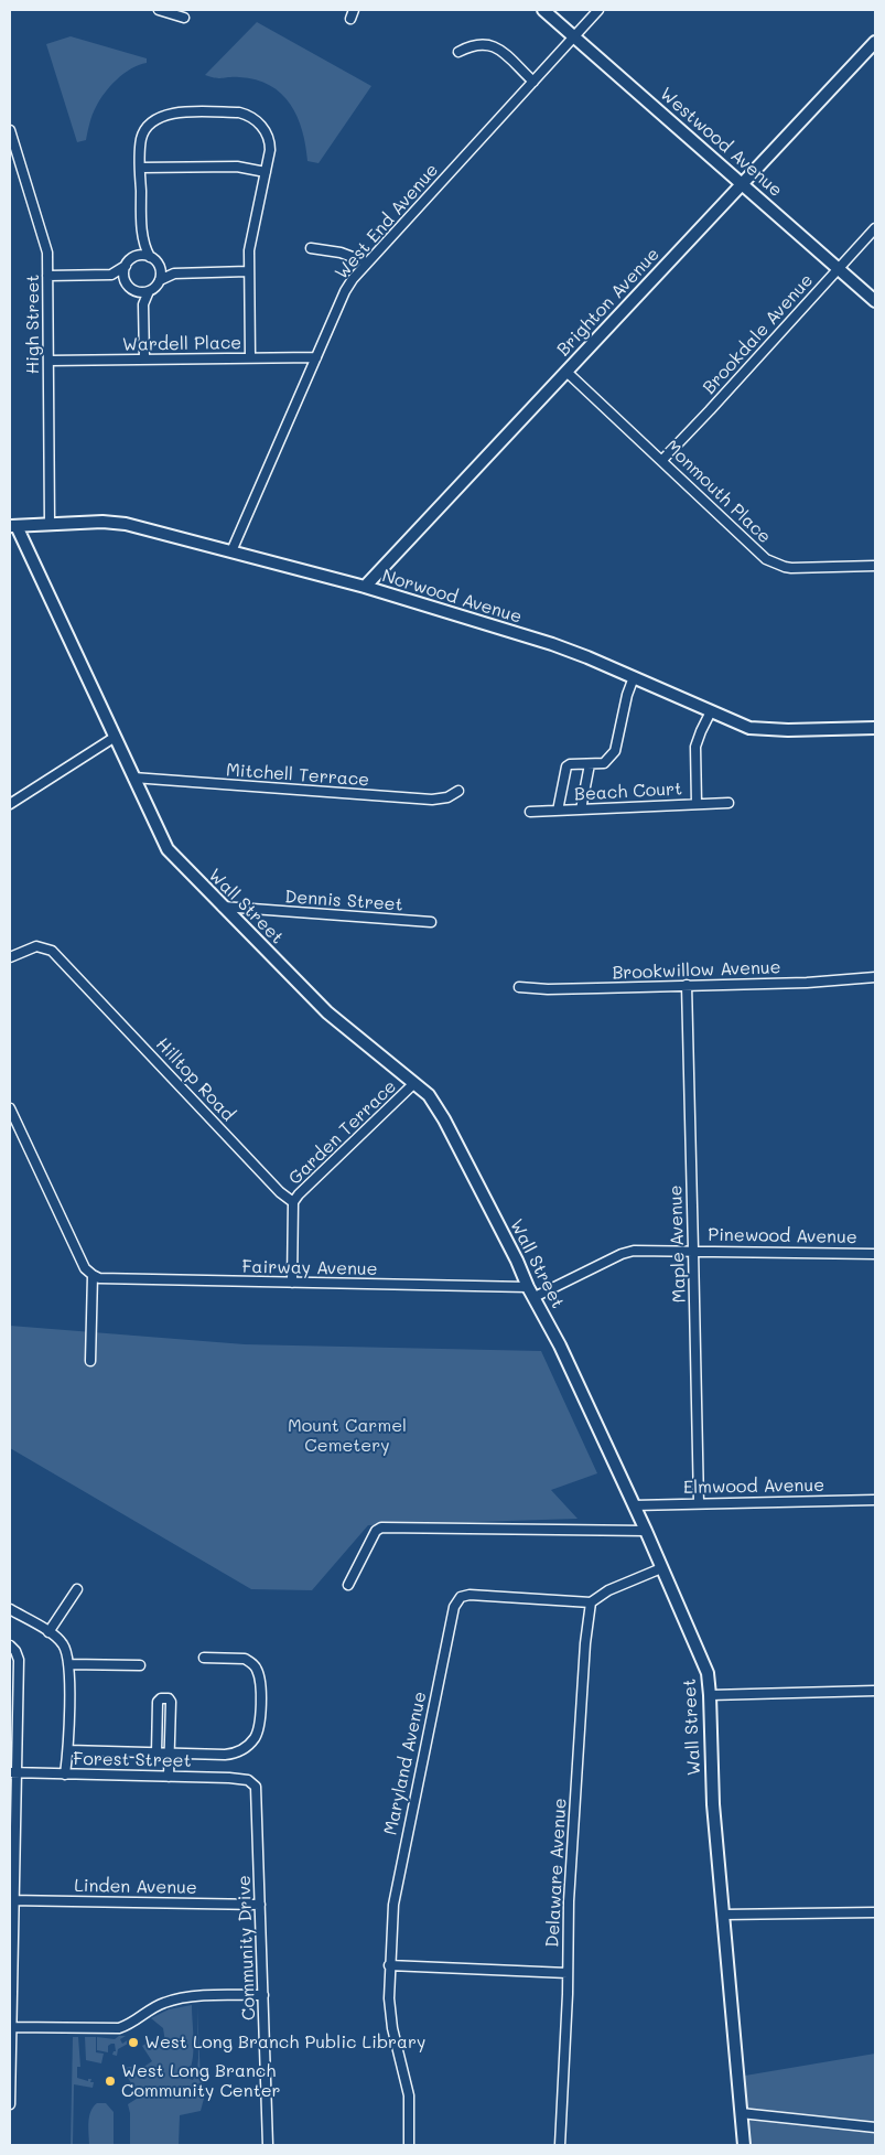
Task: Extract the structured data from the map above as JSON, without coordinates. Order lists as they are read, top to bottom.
{
  "streets": {
    "street": [
      "Westwood Avenue",
      "West End Avenue",
      "Brighton Avenue",
      "High Street",
      "Brookdale Avenue",
      "Wardell Place",
      "Monmouth Place",
      "Norwood Avenue",
      "Mitchell Terrace",
      "Beach Court",
      "Dennis Street",
      "Wall Street",
      "Brookwillow Avenue",
      "Hilltop Road",
      "Garden Terrace",
      "Pinewood Avenue",
      "Maple Avenue",
      "Fairway Avenue",
      "Elmwood Avenue",
      "Forest Street",
      "Maryland Avenue",
      "Delaware Avenue",
      "Linden Avenue",
      "Community Drive"
    ]
  },
  "crossings": [
    ["Westwood Avenue", "West End Avenue"],
    ["Westwood Avenue", "Brighton Avenue"],
    ["Westwood Avenue", "Brookdale Avenue"],
    ["West End Avenue", "Wardell Place"],
    ["West End Avenue", "Norwood Avenue"],
    ["Brighton Avenue", "Monmouth Place"],
    ["Brighton Avenue", "Norwood Avenue"],
    ["High Street", "Wardell Place"],
    ["High Street", "Norwood Avenue"],
    ["Brookdale Avenue", "Monmouth Place"],
    ["Norwood Avenue", "Wall Street"],
    ["Mitchell Terrace", "Wall Street"],
    ["Dennis Street", "Wall Street"],
    ["Wall Street", "Garden Terrace"],
    ["Wall Street", "Pinewood Avenue"],
    ["Wall Street", "Fairway Avenue"],
    ["Wall Street", "Elmwood Avenue"],
    ["Brookwillow Avenue", "Maple Avenue"],
    ["Hilltop Road", "Garden Terrace"],
    ["Pinewood Avenue", "Maple Avenue"],
    ["Maple Avenue", "Elmwood Avenue"],
    ["Forest Street", "Community Drive"],
    ["Maryland Avenue", "Delaware Avenue"],
    ["Linden Avenue", "Community Drive"]
  ],
  "parks": ["Mount Carmel Cemetery"],
  "places": ["West Long Branch Public Library", "West Long Branch Community Center"]
}
